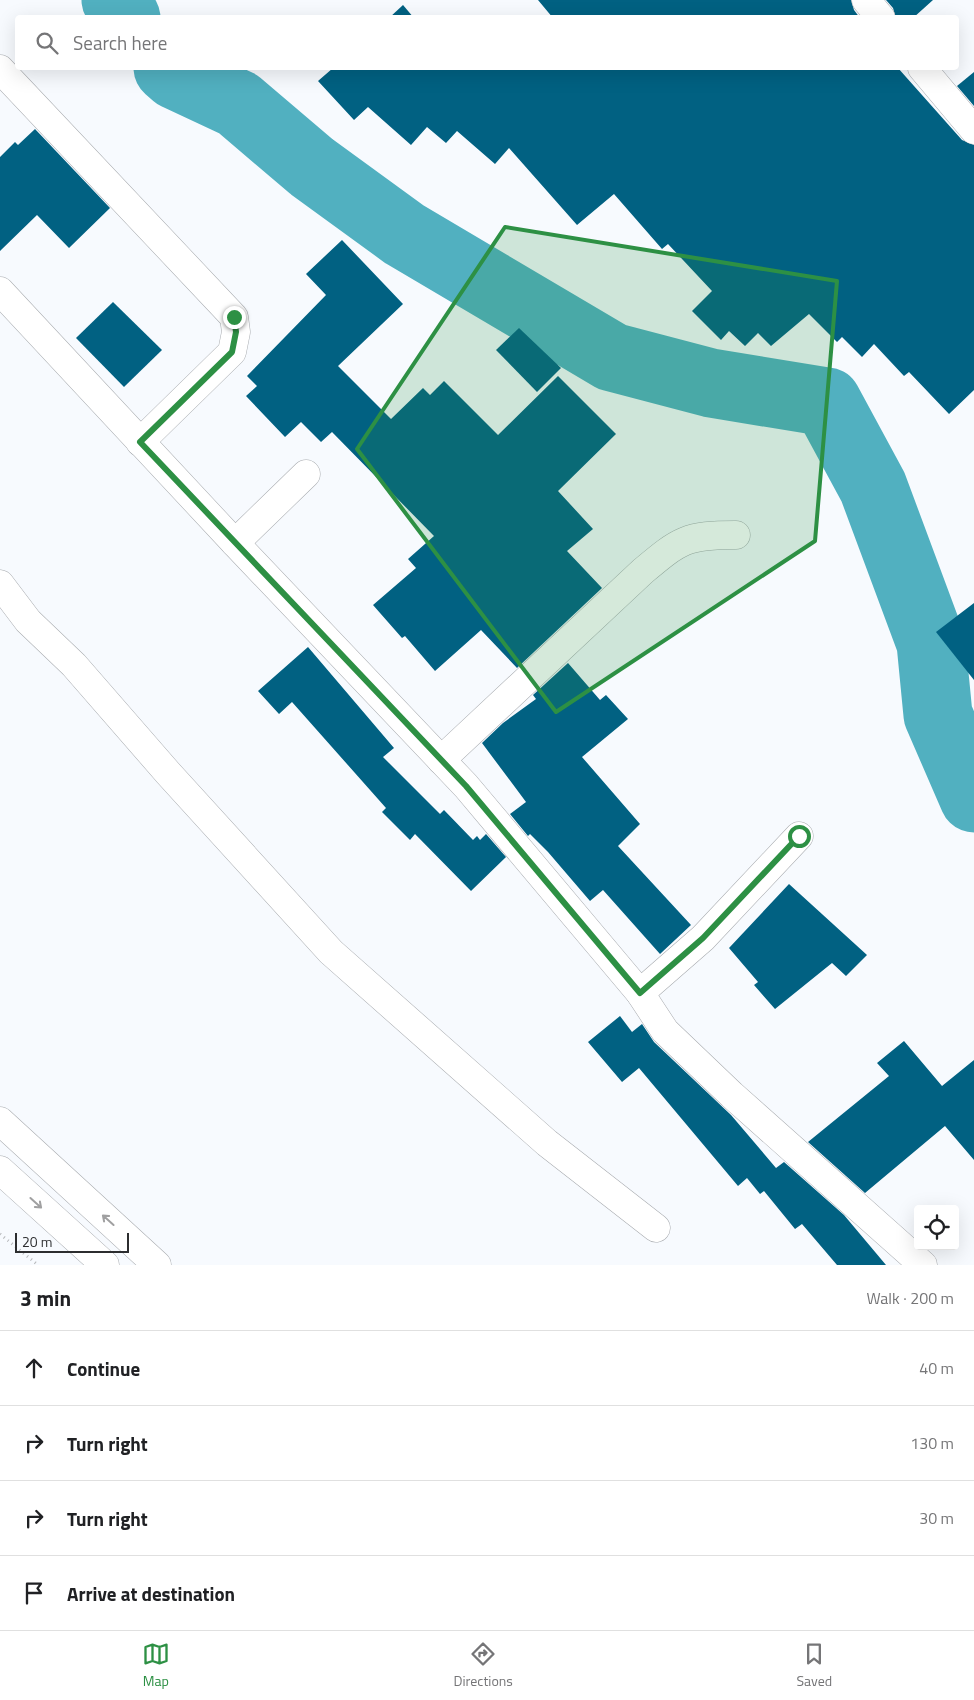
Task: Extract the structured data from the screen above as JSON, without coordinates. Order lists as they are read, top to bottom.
{
  "scale_bar": "20 m",
  "page": {
    "search": "Search here",
    "scale": "20 m",
    "heading": ["3 min", "Walk · 200 m"],
    "list": [
      ["Continue", "40 m"],
      ["Turn right", "130 m"],
      ["Turn right", "30 m"],
      "Arrive at destination"
    ],
    "nav": ["Map", "Directions", "Saved"]
  }
}
